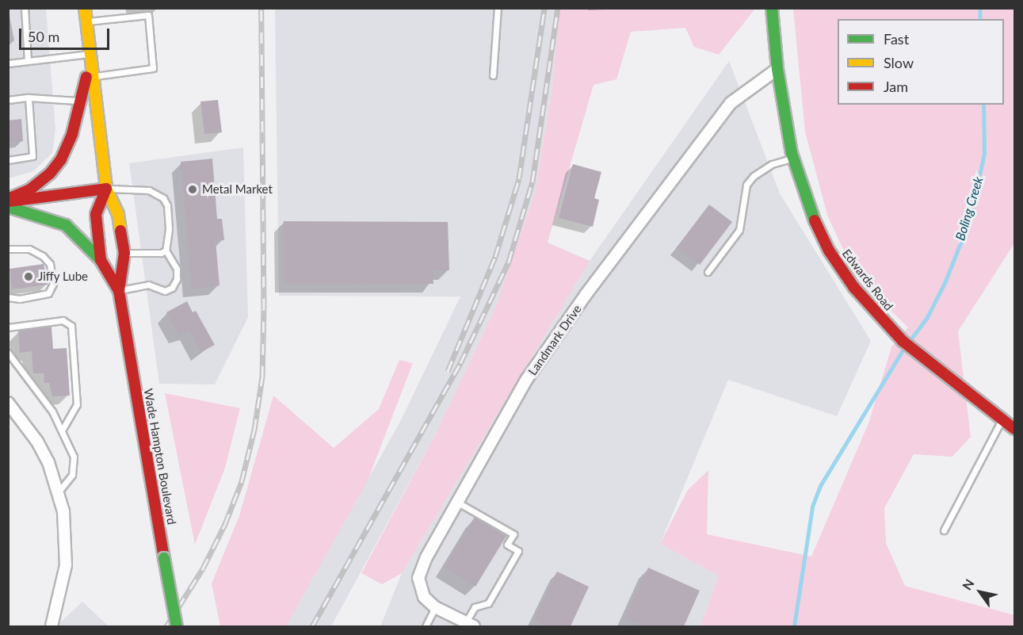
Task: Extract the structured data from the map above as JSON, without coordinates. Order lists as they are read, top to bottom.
{
  "streets": {
    "main road": ["Edwards Road", "Wade Hampton Boulevard"],
    "street": ["Landmark Drive"]
  },
  "crossings": [
    ["Edwards Road", "Landmark Drive"]
  ],
  "water": ["Boling Creek"],
  "places": ["Metal Market", "Jiffy Lube"],
  "legend": ["Fast", "Slow", "Jam"],
  "scale_bar": "50 m",
  "north": "top left"
}
